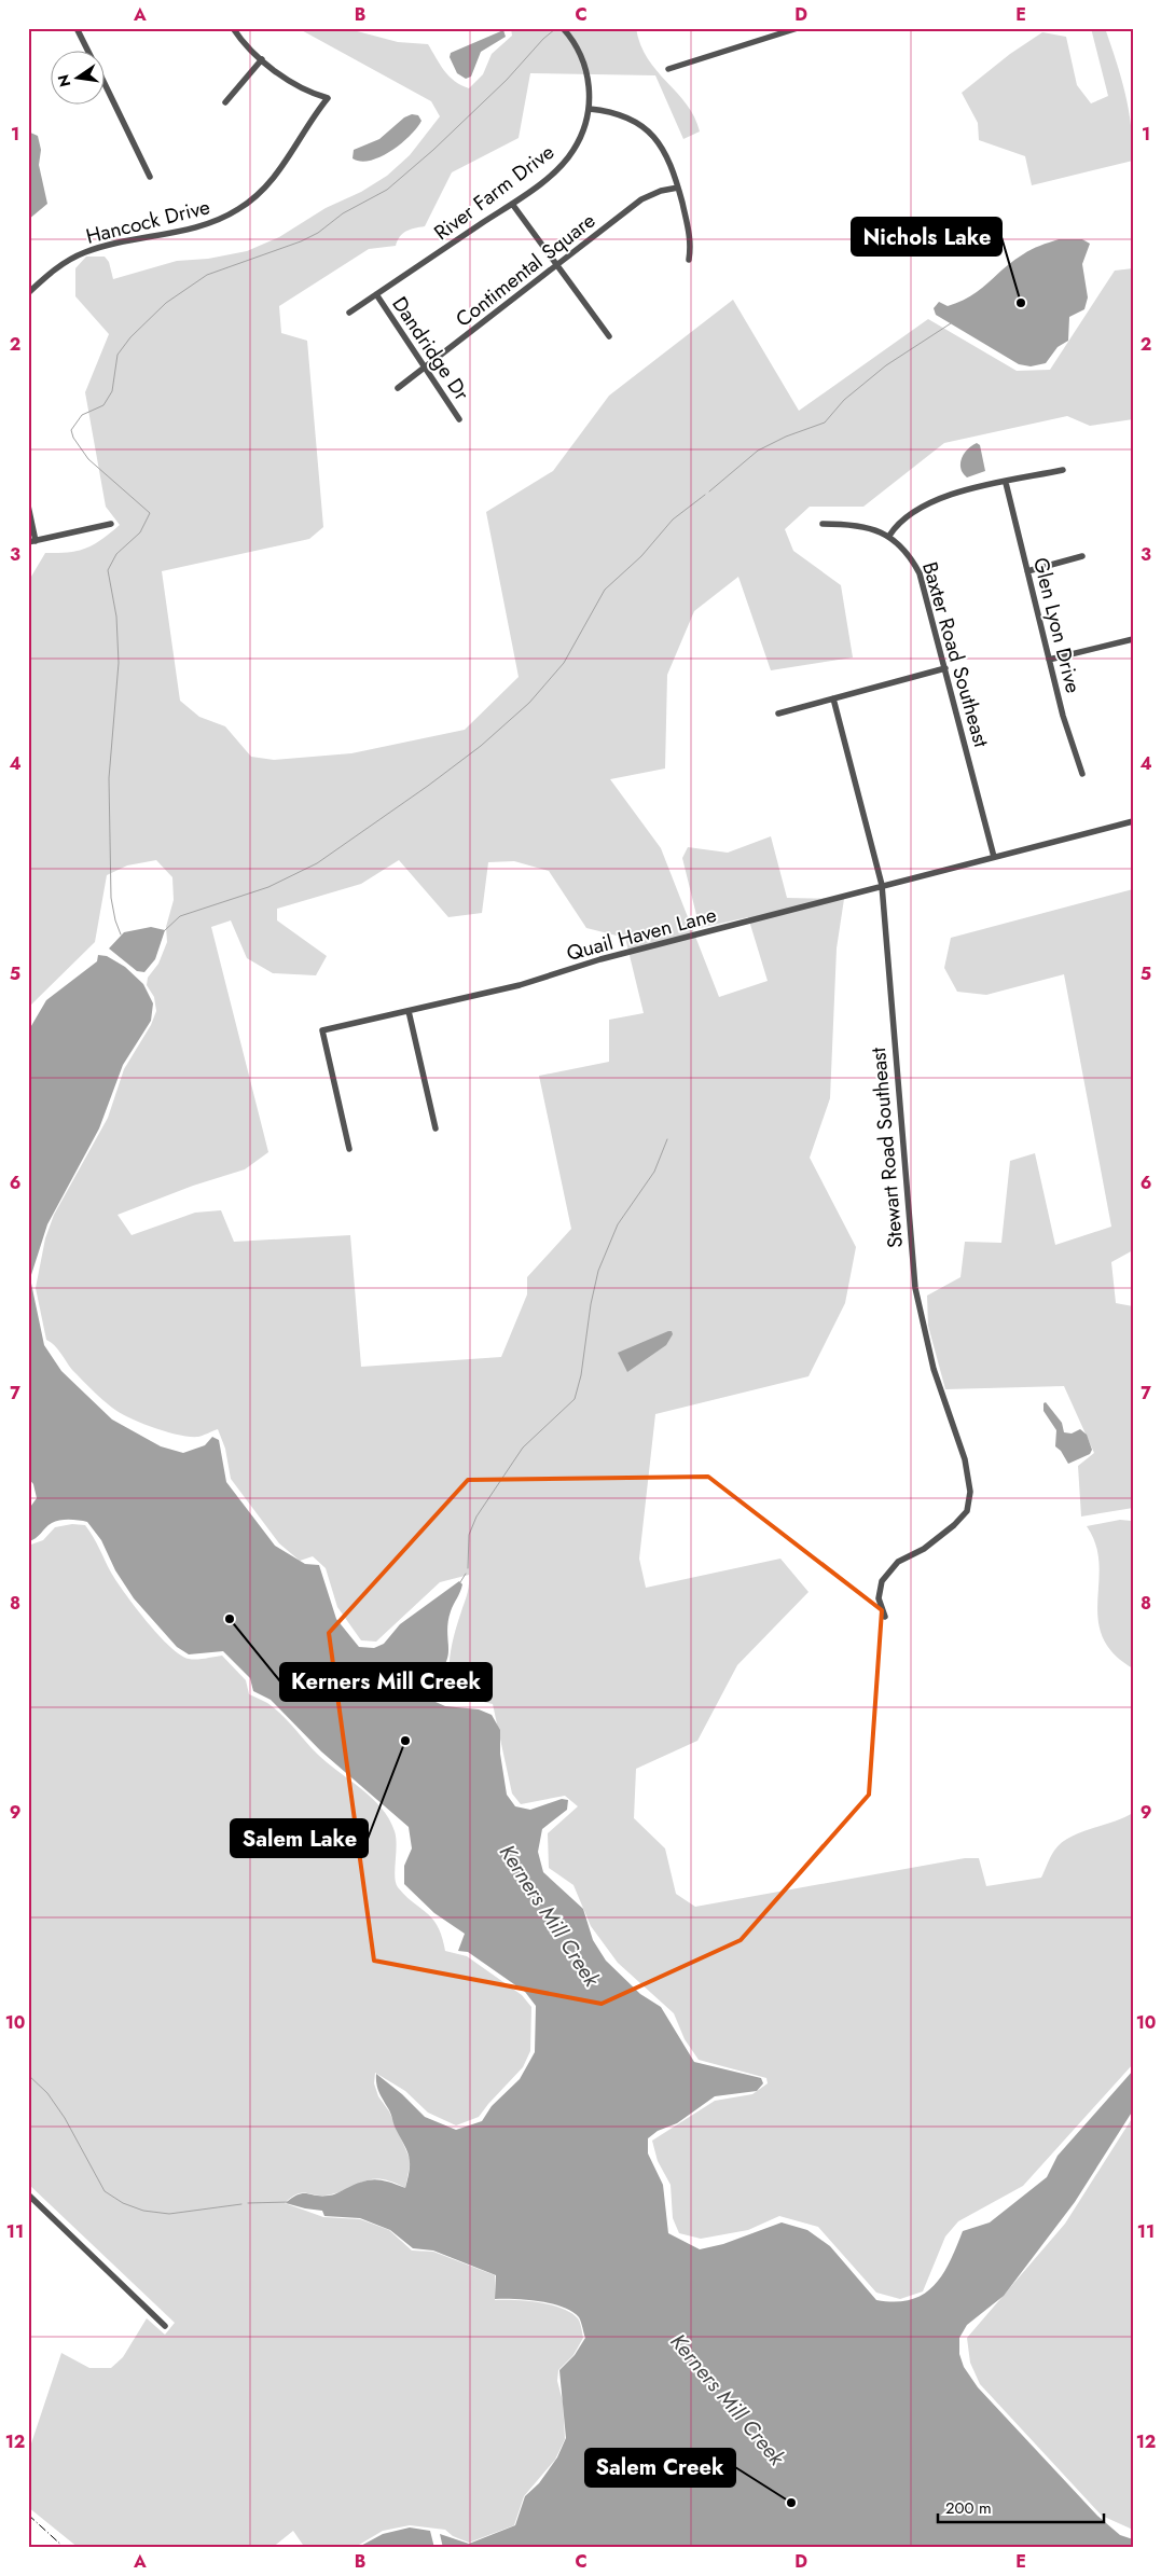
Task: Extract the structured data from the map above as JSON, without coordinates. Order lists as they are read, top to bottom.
{
  "streets": {
    "street": [
      "River Farm Drive",
      "Hancock Drive",
      "Contimental Square",
      "Dandridge Dr",
      "Glen Lyon Drive",
      "Baxter Road Southeast",
      "Quail Haven Lane",
      "Stewart Road Southeast"
    ]
  },
  "crossings": [
    ["River Farm Drive", "Dandridge Dr"],
    ["Contimental Square", "Dandridge Dr"],
    ["Quail Haven Lane", "Stewart Road Southeast"]
  ],
  "water": ["Kerners Mill Creek"],
  "places": [
    "Nichols Lake",
    "Kerners Mill Creek",
    "Salem Lake",
    "Salem Creek"
  ],
  "scale_bar": "200 m",
  "north": "left",
  "grid": {
    "columns": [
      "A",
      "B",
      "C",
      "D",
      "E"
    ],
    "rows": [
      "1",
      "2",
      "3",
      "4",
      "5",
      "6",
      "7",
      "8",
      "9",
      "10",
      "11",
      "12"
    ]
  }
}
